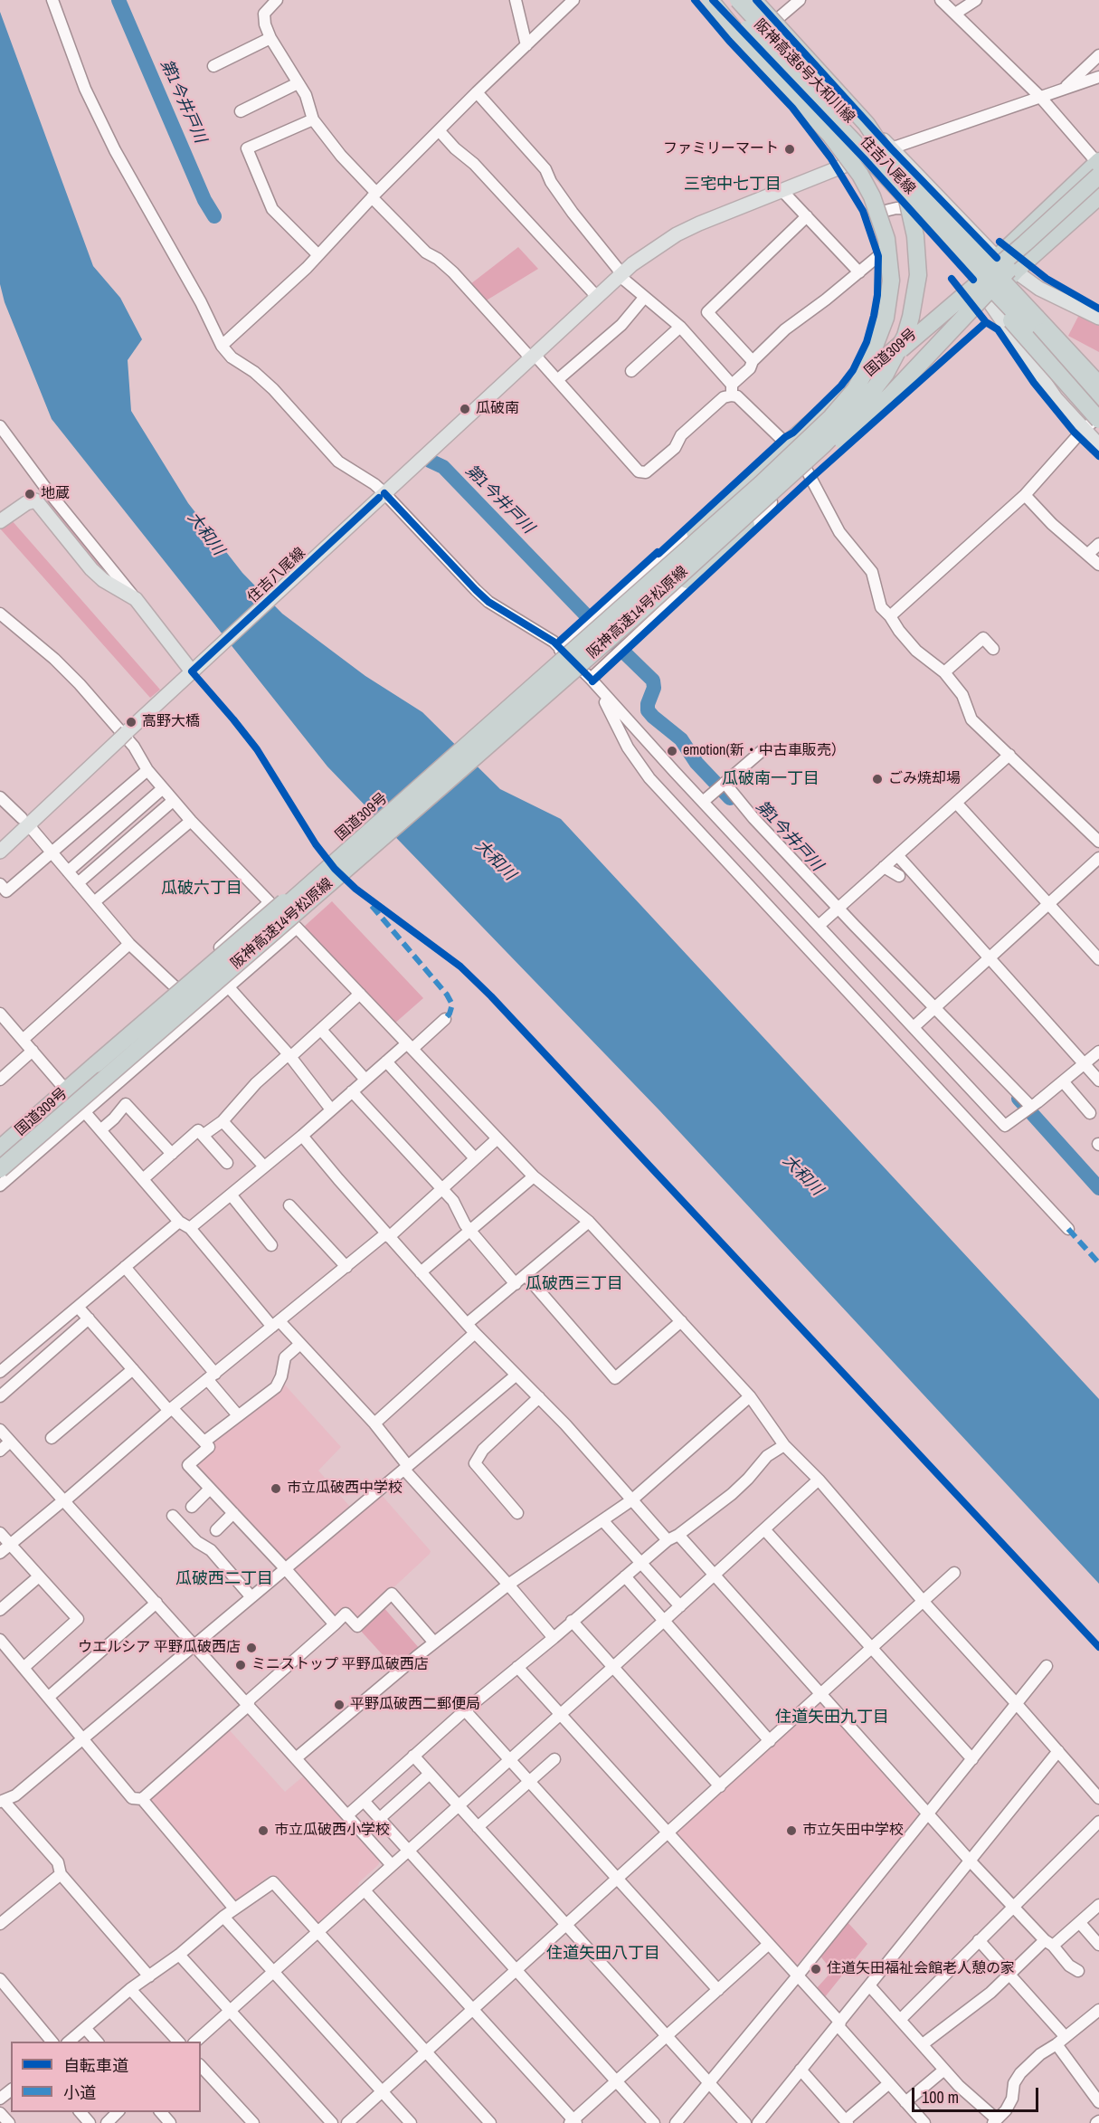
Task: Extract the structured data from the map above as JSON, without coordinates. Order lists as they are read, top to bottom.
{
  "streets": {
    "highway": ["阪神高速6号大和川線", "国道309号", "阪神高速14号松原線"],
    "main road": ["住吉八尾線"]
  },
  "crossings": [
    ["阪神高速6号大和川線", "住吉八尾線"],
    ["住吉八尾線", "国道309号"],
    ["住吉八尾線", "阪神高速14号松原線"]
  ],
  "districts": [
    "三宅中七丁目",
    "瓜破南一丁目",
    "瓜破六丁目",
    "瓜破西三丁目",
    "瓜破西二丁目",
    "住道矢田九丁目",
    "住道矢田八丁目"
  ],
  "water": ["第1今井戸川", "大和川"],
  "places": [
    "ファミリーマート",
    "瓜破南",
    "地蔵",
    "高野大橋",
    "emotion(新・中古車販売）",
    "ごみ焼却場",
    "市立瓜破西中学校",
    "ウエルシア 平野瓜破西店",
    "ミニストップ 平野瓜破西店",
    "平野瓜破西二郵便局",
    "市立瓜破西小学校",
    "市立矢田中学校",
    "住道矢田福祉会館老人憩の家"
  ],
  "legend": ["自転車道", "小道"],
  "scale_bar": "100 m"
}
